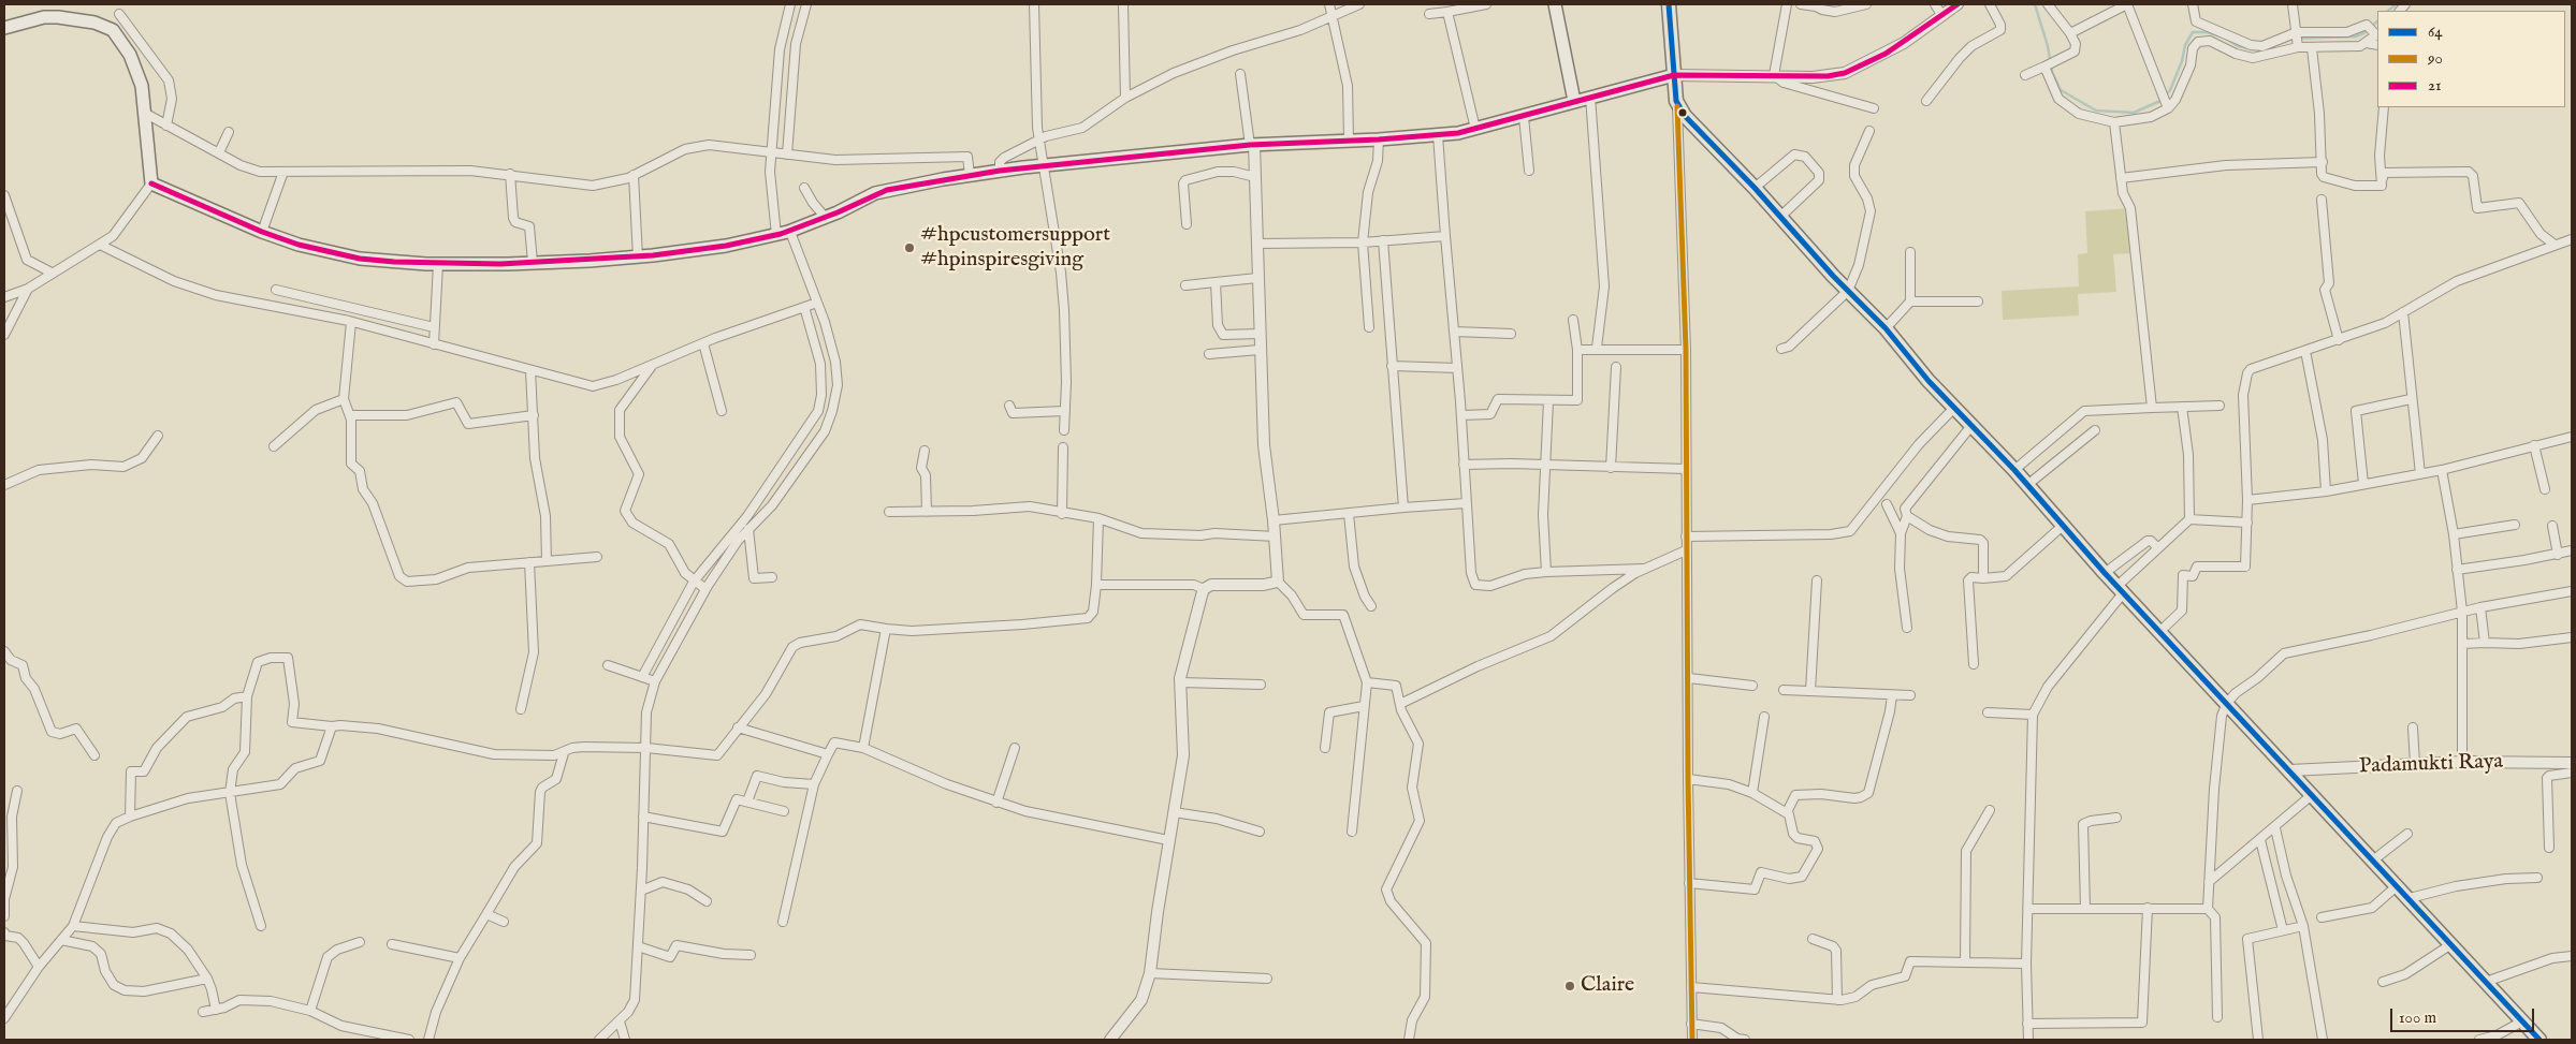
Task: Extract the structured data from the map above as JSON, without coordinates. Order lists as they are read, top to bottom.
{
  "streets": {
    "street": ["Padamukti Raya"]
  },
  "places": ["#hpcustomersupport #hpinspiresgiving", "Claire"],
  "lines": ["transit line 64", "transit line 21", "transit line 90"],
  "legend": ["64", "90", "21"],
  "scale_bar": "100 m"
}
